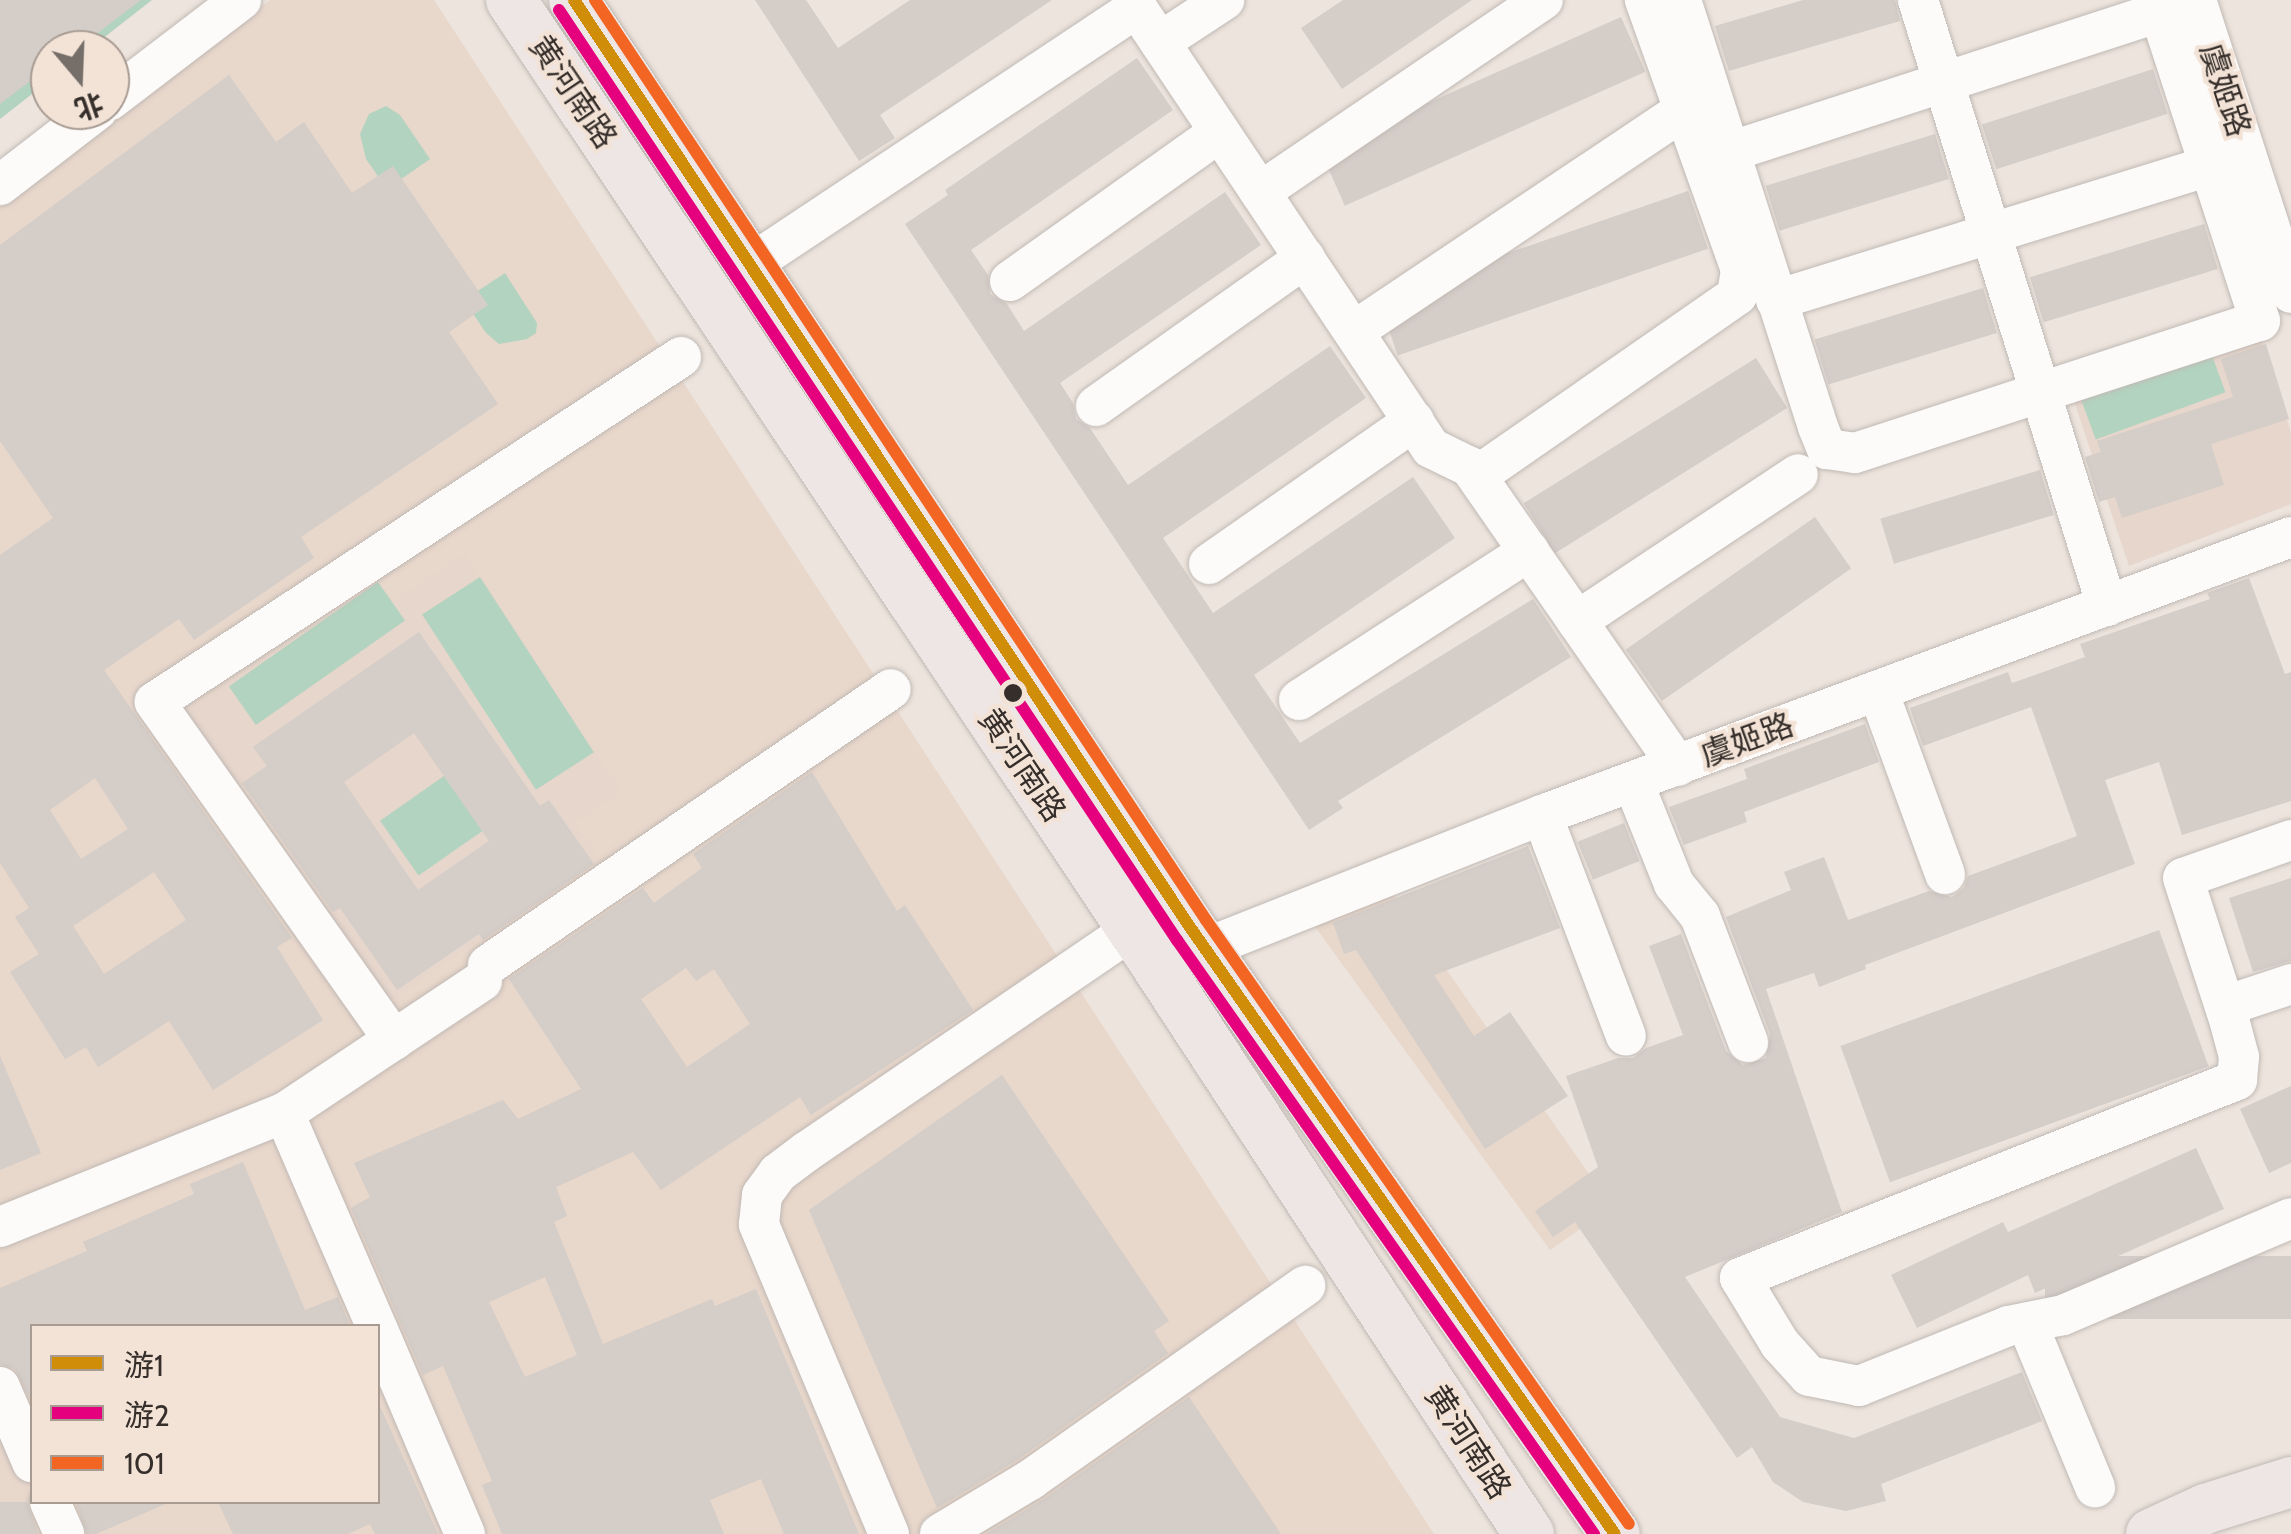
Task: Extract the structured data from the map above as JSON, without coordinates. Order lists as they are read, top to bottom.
{
  "streets": {
    "main road": ["黄河南路"],
    "street": ["虞姬路"]
  },
  "crossings": [
    ["虞姬路", "黄河南路"]
  ],
  "lines": ["transit line 游1", "transit line 101", "transit line 游2"],
  "legend": ["游1", "游2", "101"],
  "north": "bottom"
}
